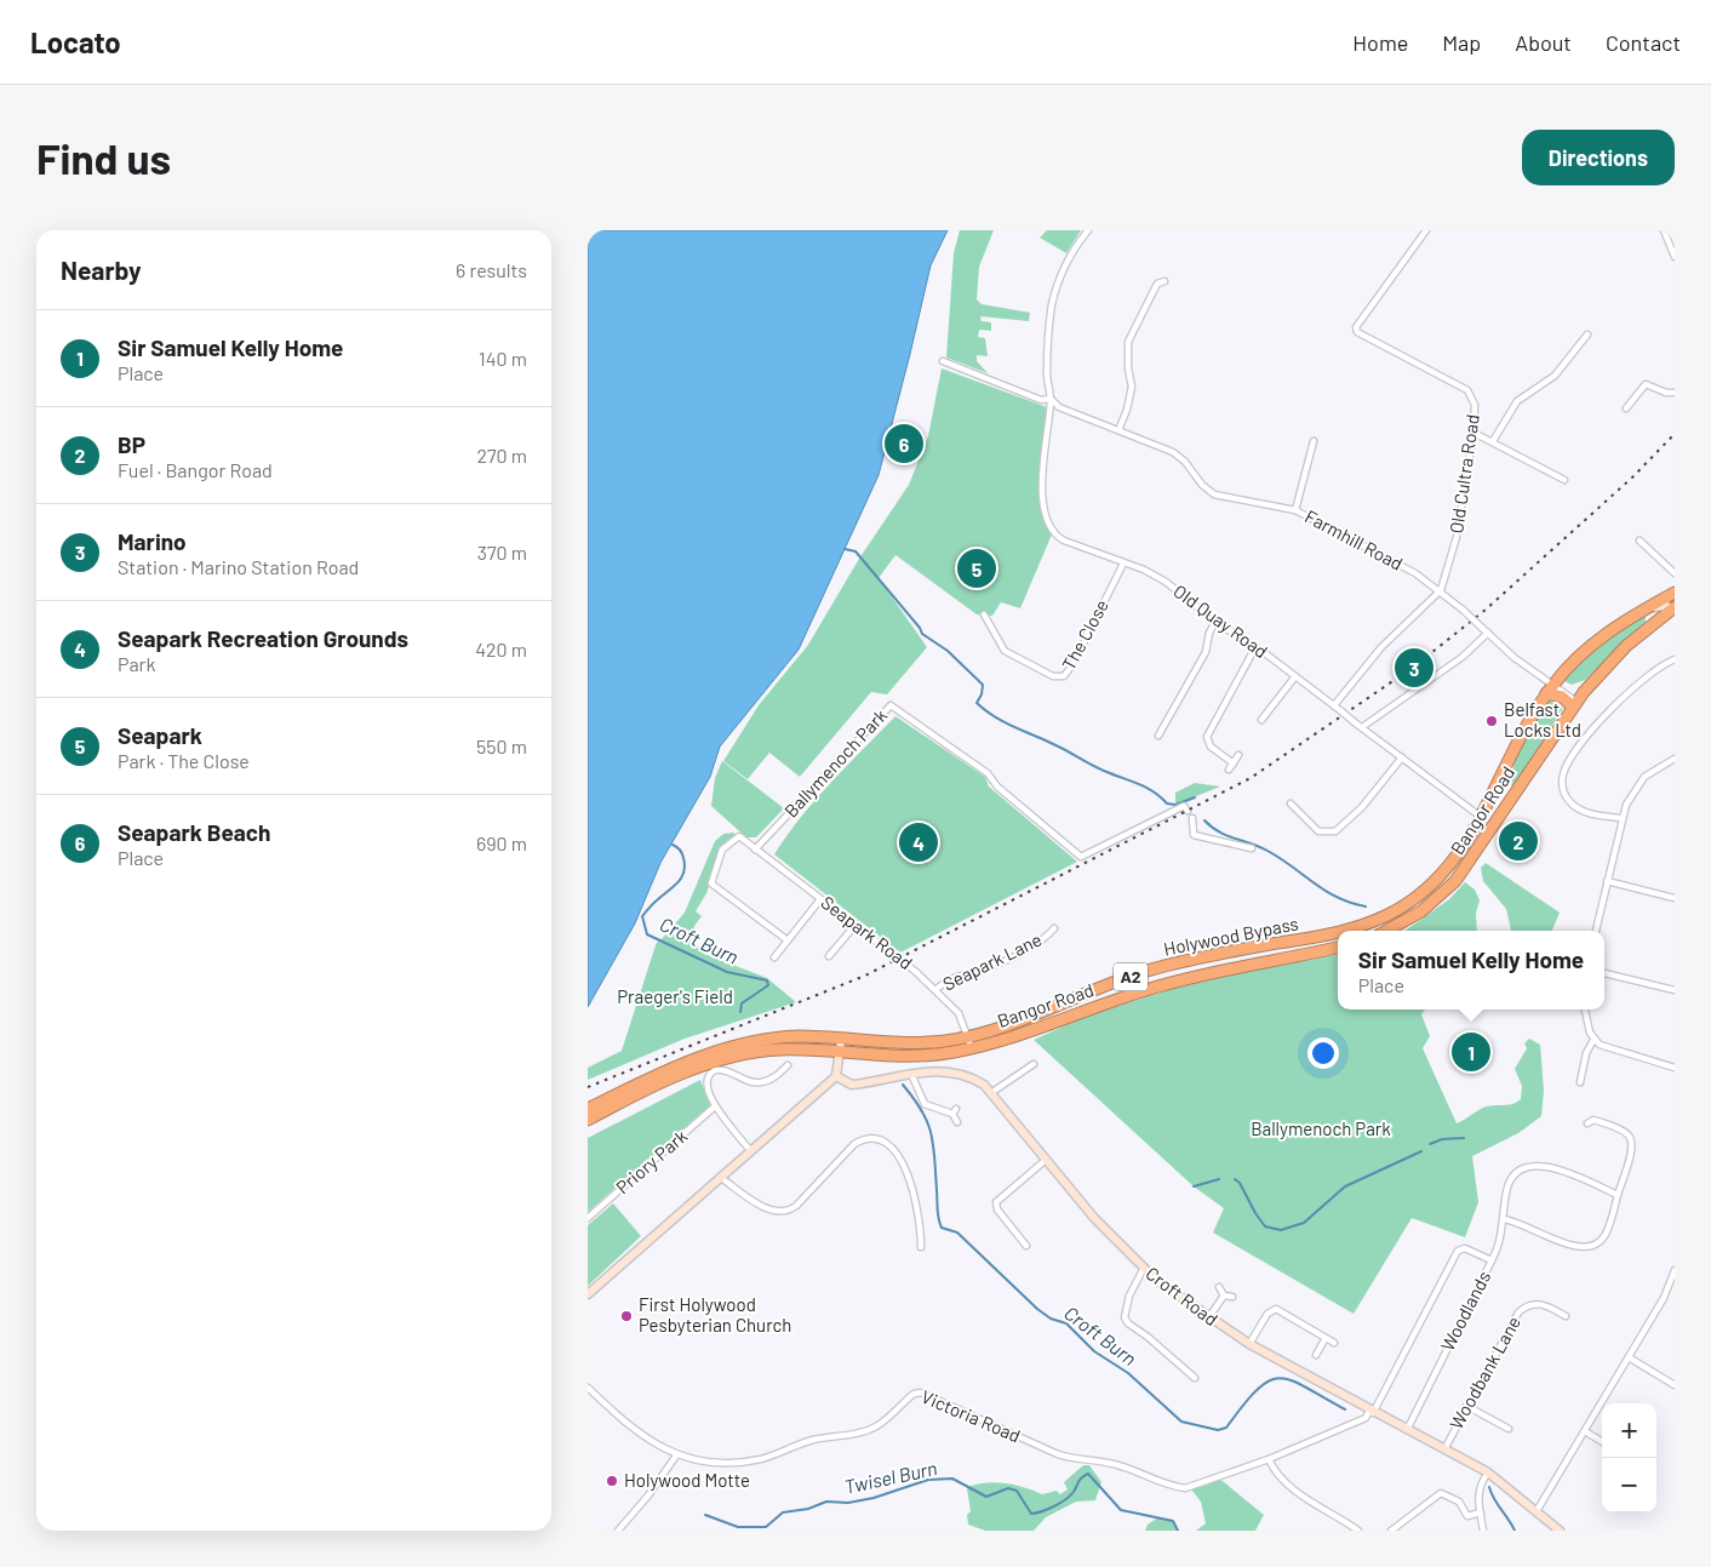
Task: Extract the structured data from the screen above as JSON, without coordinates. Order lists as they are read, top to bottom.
{
  "streets": {
    "highway": ["Bangor Road", "Holywood Bypass", "A2"],
    "street": [
      "Old Cultra Road",
      "Farmhill Road",
      "Old Quay Road",
      "The Close",
      "Ballymenoch Park",
      "Seapark Road",
      "Seapark Lane",
      "Priory Park",
      "Croft Road",
      "Woodlands",
      "Woodbank Lane",
      "Victoria Road"
    ]
  },
  "crossings": [
    ["Old Cultra Road", "Farmhill Road"],
    ["Farmhill Road", "Old Quay Road"],
    ["Farmhill Road", "Holywood Bypass"],
    ["Old Quay Road", "The Close"],
    ["Old Quay Road", "Holywood Bypass"],
    ["Ballymenoch Park", "Seapark Road"],
    ["Bangor Road", "Seapark Road"],
    ["Bangor Road", "Holywood Bypass"],
    ["Bangor Road", "A2"],
    ["Seapark Road", "Holywood Bypass"],
    ["Seapark Road", "Seapark Lane"],
    ["Seapark Road", "A2"],
    ["Croft Road", "Woodlands"],
    ["Croft Road", "Woodbank Lane"],
    ["Croft Road", "Victoria Road"],
    ["Woodlands", "Victoria Road"]
  ],
  "water": ["Croft Burn", "Twisel Burn"],
  "parks": ["Praeger's Field", "Ballymenoch Park"],
  "places": ["Belfast Locks Ltd", "First Holywood Pesbyterian Church", "Holywood Motte"],
  "page": {
    "header": "Locato",
    "nav": [
      "Home",
      "Map",
      "About",
      "Contact"
    ],
    "buttons": "Directions",
    "title": "Find us",
    "heading": ["Nearby", "6 results"],
    "list": [
      {
        "mark": "1",
        "name": "Sir Samuel Kelly Home",
        "note": "Place",
        "value": "140 m"
      },
      {
        "mark": "2",
        "name": "BP",
        "note": "Fuel · Bangor Road",
        "value": "270 m"
      },
      {
        "mark": "3",
        "name": "Marino",
        "note": "Station · Marino Station Road",
        "value": "370 m"
      },
      {
        "mark": "4",
        "name": "Seapark Recreation Grounds",
        "note": "Park",
        "value": "420 m"
      },
      {
        "mark": "5",
        "name": "Seapark",
        "note": "Park · The Close",
        "value": "550 m"
      },
      {
        "mark": "6",
        "name": "Seapark Beach",
        "note": "Place",
        "value": "690 m"
      }
    ],
    "pins": [
      "6",
      "5",
      "3",
      "2",
      "4",
      "1"
    ],
    "popup": ["Sir Samuel Kelly Home", "Place"],
    "map_buttons": ["+", "−"]
  }
}
